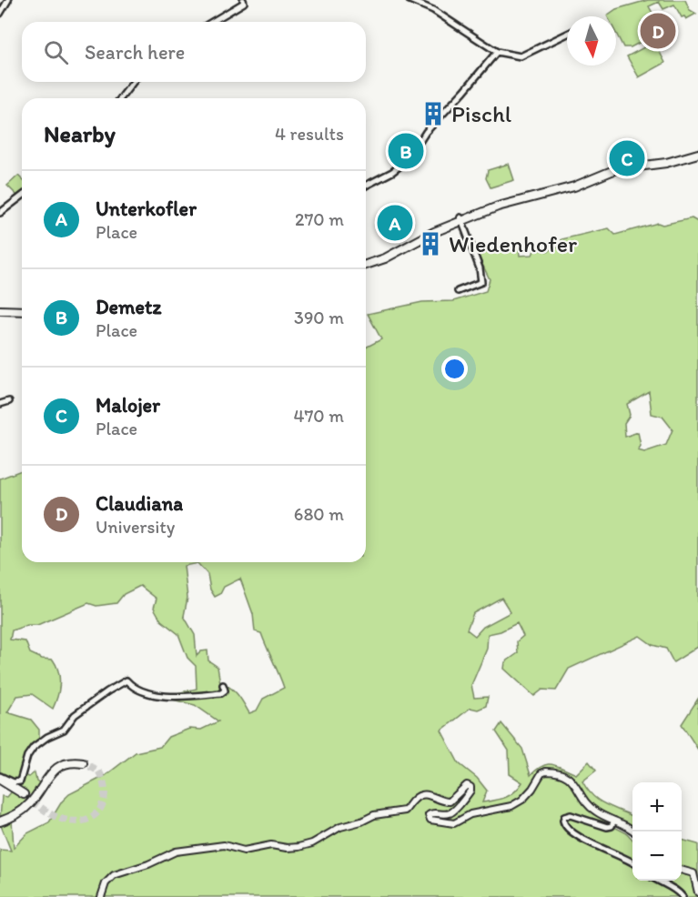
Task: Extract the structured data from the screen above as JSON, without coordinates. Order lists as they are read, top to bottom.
{
  "places": {
    "building": ["Pischl", "Wiedenhofer"]
  },
  "north": "bottom",
  "page": {
    "pins": [
      "D",
      "B",
      "C",
      "A"
    ],
    "search": "Search here",
    "heading": ["Nearby", "4 results"],
    "list": [
      {
        "mark": "A",
        "name": "Unterkofler",
        "note": "Place",
        "value": "270 m"
      },
      {
        "mark": "B",
        "name": "Demetz",
        "note": "Place",
        "value": "390 m"
      },
      {
        "mark": "C",
        "name": "Malojer",
        "note": "Place",
        "value": "470 m"
      },
      {
        "mark": "D",
        "name": "Claudiana",
        "note": "University",
        "value": "680 m"
      }
    ],
    "map_buttons": ["+", "−"]
  }
}
